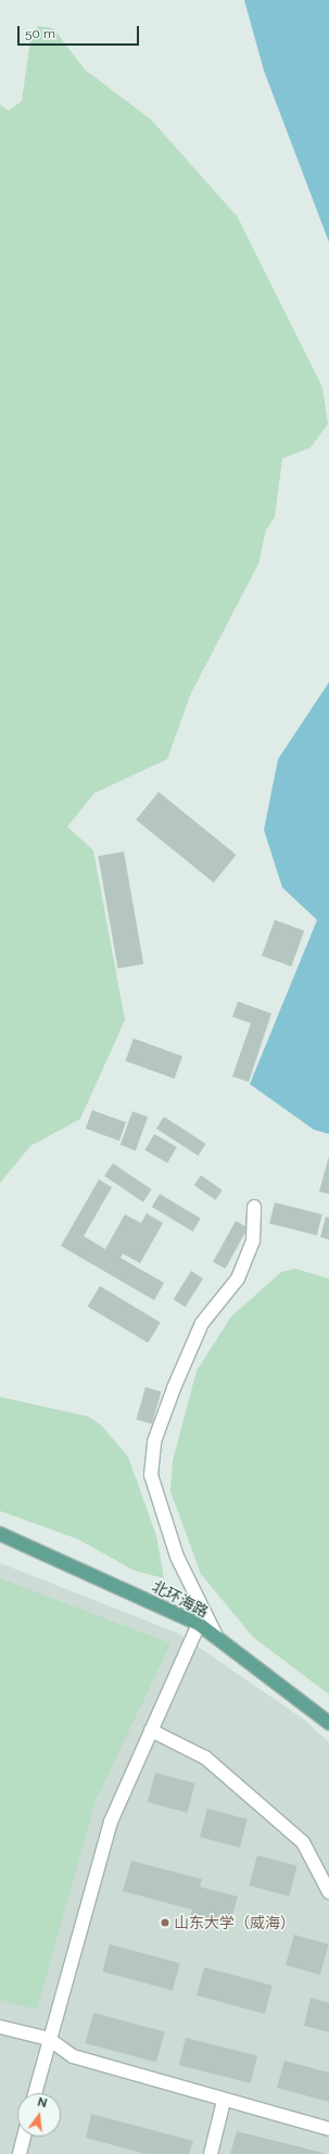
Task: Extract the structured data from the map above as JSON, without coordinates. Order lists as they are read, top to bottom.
{
  "streets": {
    "main road": ["北环海路"]
  },
  "places": ["山东大学（威海）"],
  "scale_bar": "50 m",
  "north": "top"
}
